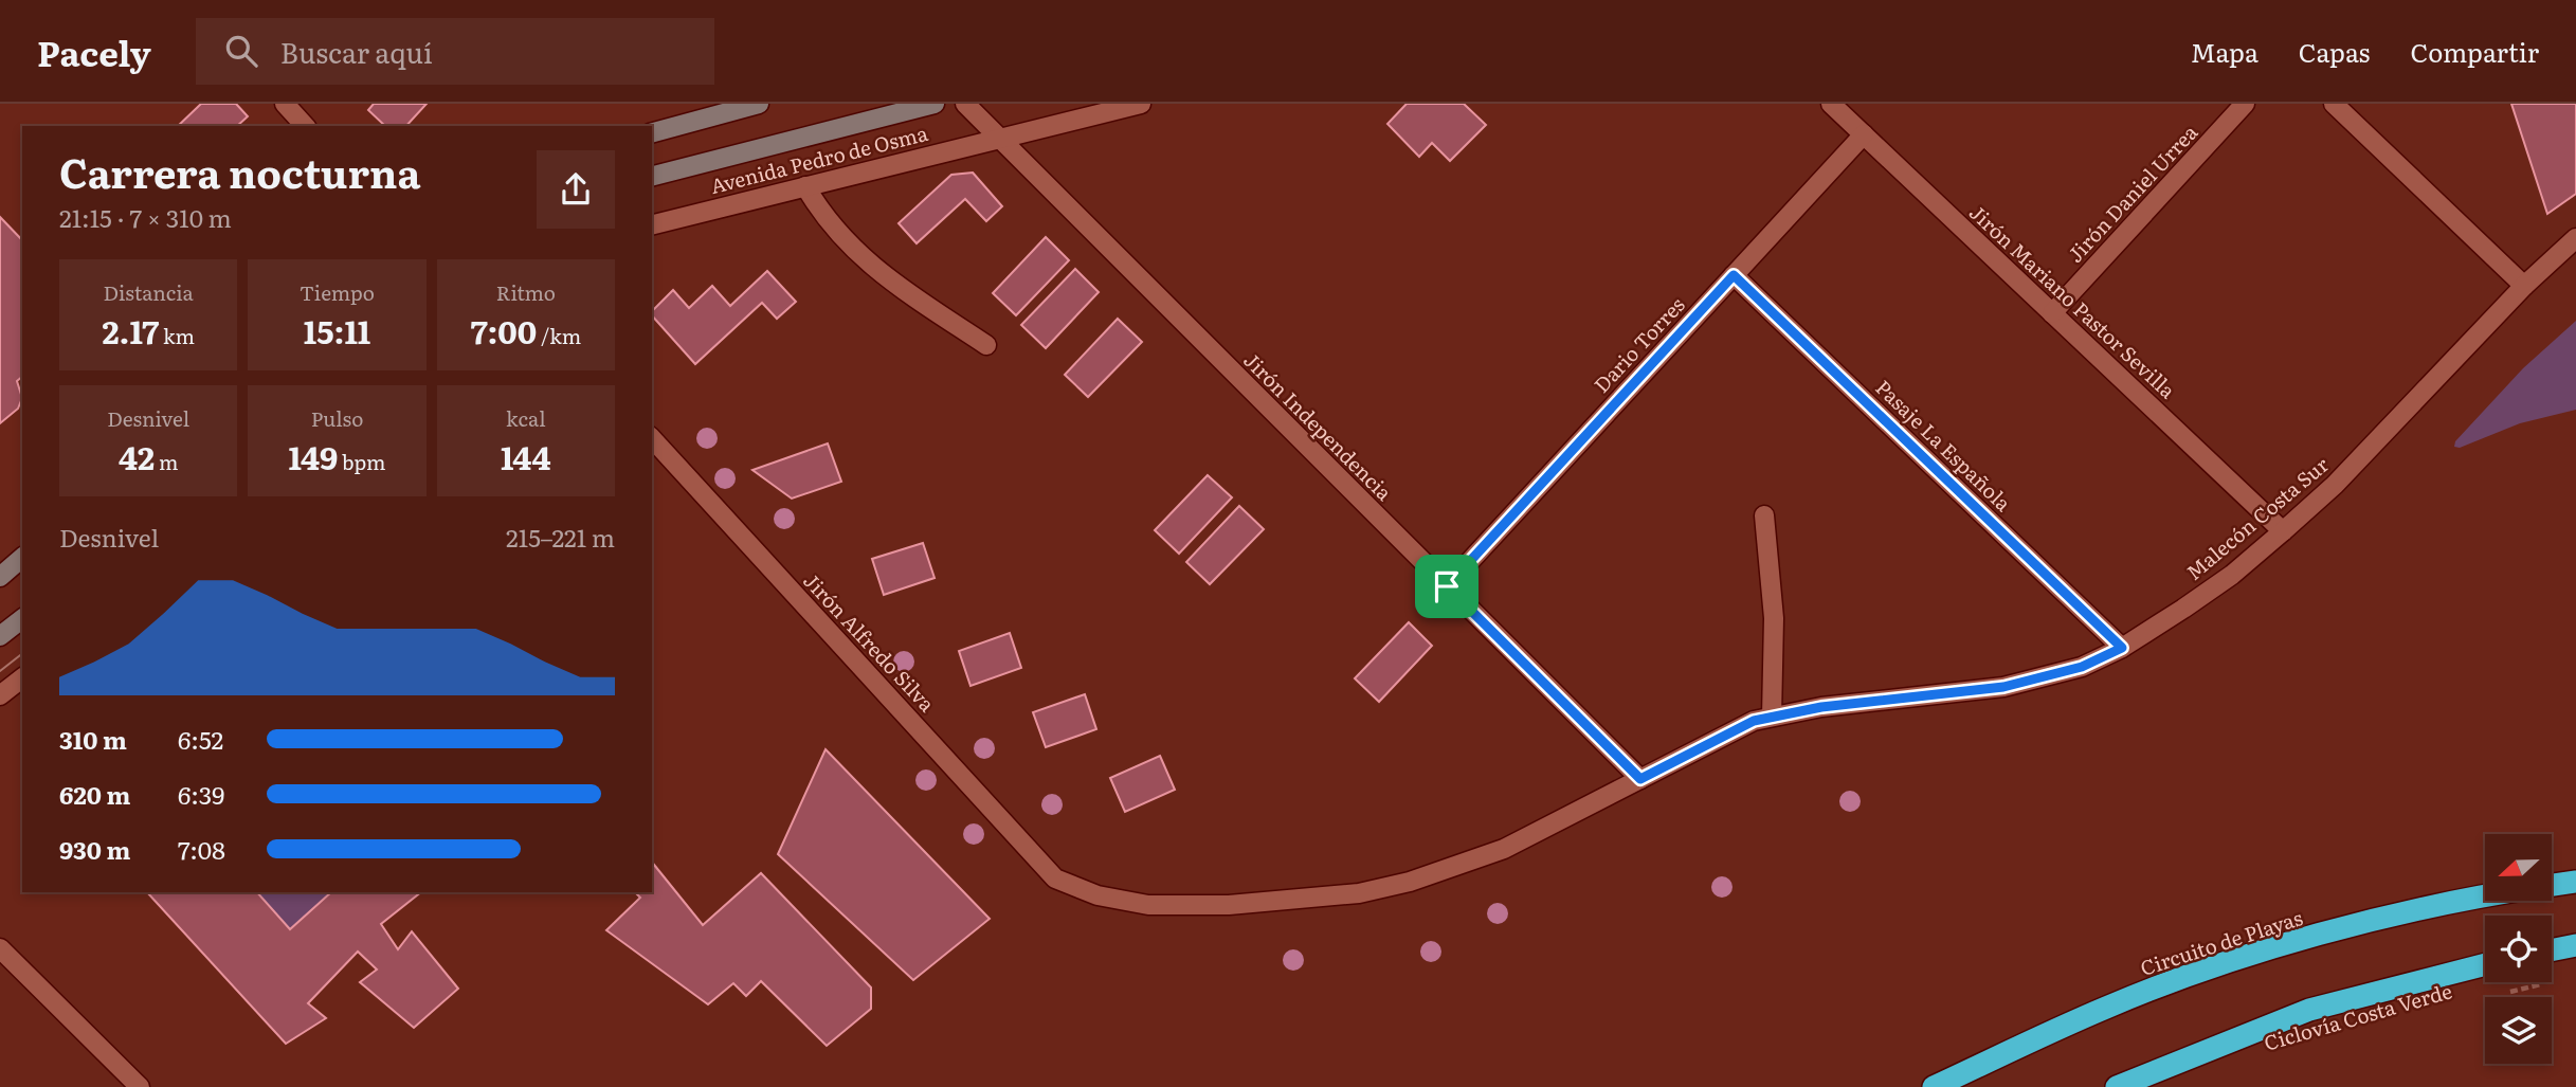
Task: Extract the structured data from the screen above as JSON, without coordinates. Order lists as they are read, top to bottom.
{
  "streets": {
    "highway": ["Circuito de Playas"],
    "main road": ["Avenida Pedro de Osma"],
    "street": [
      "Jirón Daniel Urrea",
      "Jirón Mariano Pastor Sevilla",
      "Dario Torres",
      "Jirón Independencia",
      "Pasaje La Española",
      "Malecón Costa Sur",
      "Jirón Alfredo Silva"
    ]
  },
  "crossings": [
    ["Avenida Pedro de Osma", "Jirón Independencia"],
    ["Jirón Daniel Urrea", "Jirón Mariano Pastor Sevilla"],
    ["Jirón Mariano Pastor Sevilla", "Dario Torres"],
    ["Jirón Mariano Pastor Sevilla", "Malecón Costa Sur"],
    ["Dario Torres", "Jirón Independencia"],
    ["Dario Torres", "Pasaje La Española"],
    ["Jirón Independencia", "Malecón Costa Sur"],
    ["Pasaje La Española", "Malecón Costa Sur"],
    ["Malecón Costa Sur", "Jirón Alfredo Silva"]
  ],
  "north": "left",
  "page": {
    "header": "Pacely",
    "search": "Buscar aquí",
    "nav": ["Mapa", "Capas", "Compartir"],
    "heading": ["Carrera nocturna", "21:15 · 7 × 310 m"],
    "stats": [
      ["Distancia", "2.17 km"],
      ["Tiempo", "15:11"],
      ["Ritmo", "7:00 /km"],
      ["Desnivel", "42 m"],
      ["Pulso", "149 bpm"],
      ["kcal", "144"]
    ],
    "chart": ["Desnivel", "215–221 m"],
    "list": [
      {
        "name": "310 m",
        "note": "6:52"
      },
      {
        "name": "620 m",
        "note": "6:39"
      },
      {
        "name": "930 m",
        "note": "7:08"
      }
    ]
  }
}
